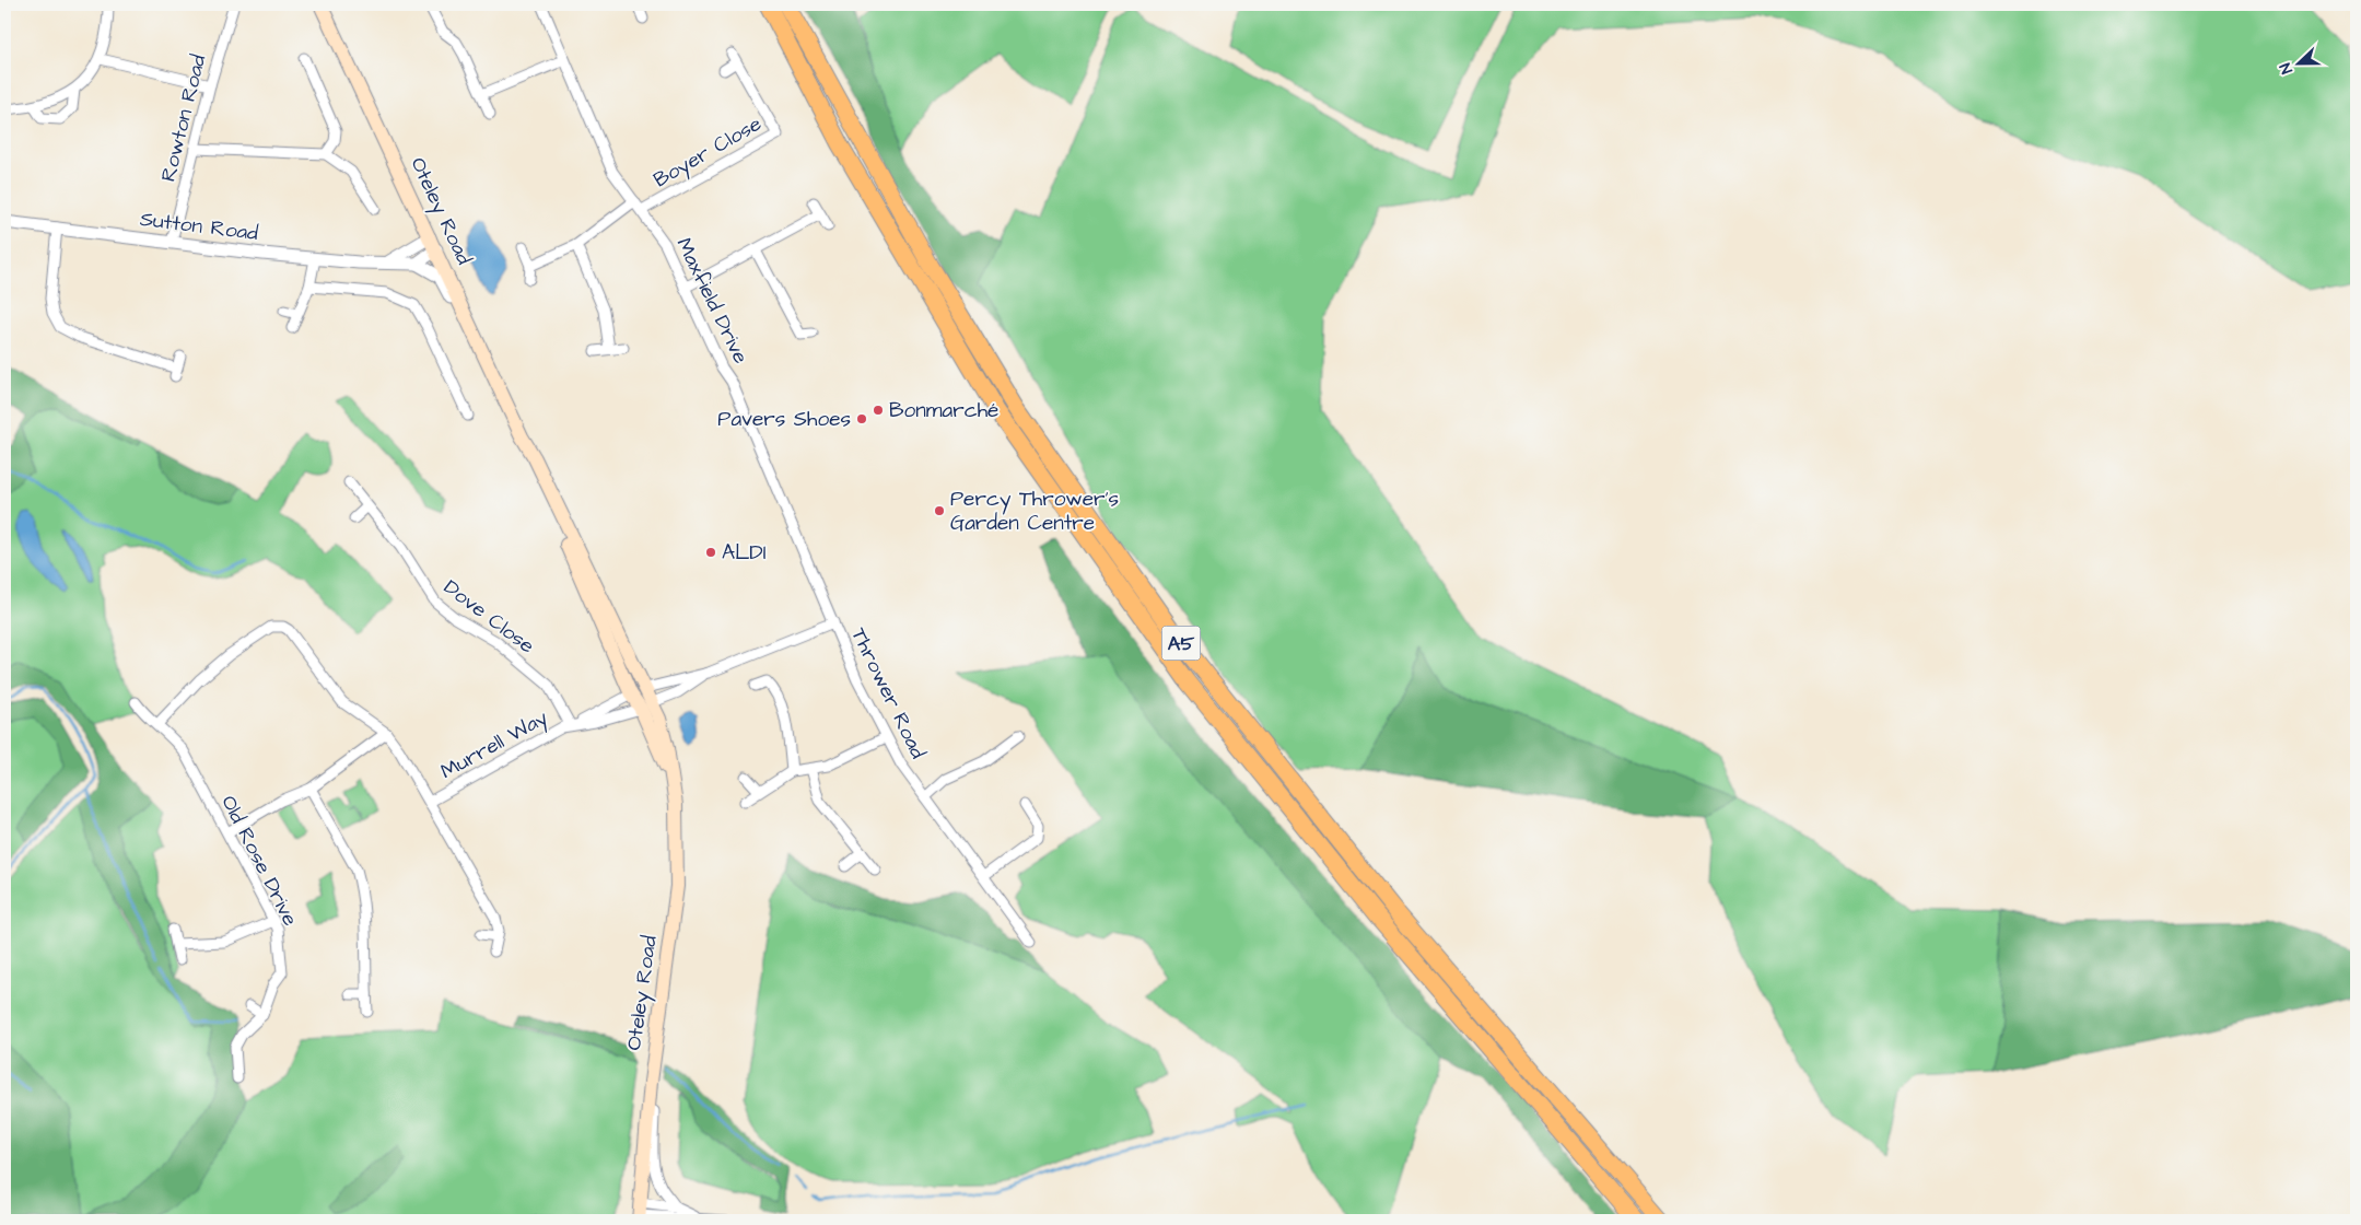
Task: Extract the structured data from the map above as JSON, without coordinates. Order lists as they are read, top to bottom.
{
  "streets": {
    "highway": ["A5"],
    "main road": ["Oteley Road"],
    "street": [
      "Rowton Road",
      "Boyer Close",
      "Sutton Road",
      "Maxfield Drive",
      "Dove Close",
      "Thrower Road",
      "Murrell Way",
      "Old Rose Drive"
    ]
  },
  "crossings": [
    ["Rowton Road", "Sutton Road"],
    ["Boyer Close", "Maxfield Drive"],
    ["Oteley Road", "Thrower Road"],
    ["Oteley Road", "Murrell Way"],
    ["Maxfield Drive", "Thrower Road"],
    ["Dove Close", "Murrell Way"],
    ["Murrell Way", "Old Rose Drive"]
  ],
  "places": [
    "Bonmarché",
    "Pavers Shoes",
    "Percy Thrower's Garden Centre",
    "ALDI"
  ],
  "north": "left"
}
